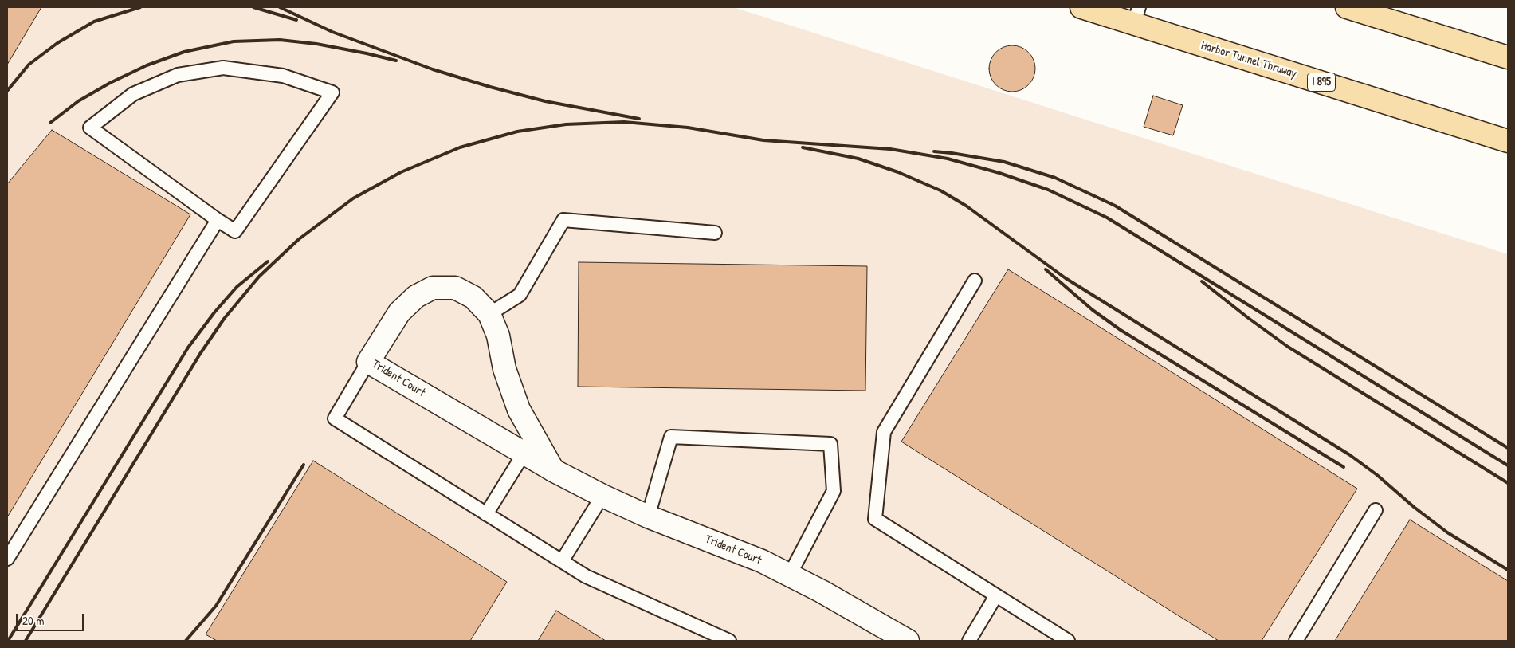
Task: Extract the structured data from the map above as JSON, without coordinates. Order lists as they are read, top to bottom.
{
  "streets": {
    "highway": ["Harbor Tunnel Thruway", "I 895"],
    "street": ["Trident Court"]
  },
  "scale_bar": "20 m"
}
